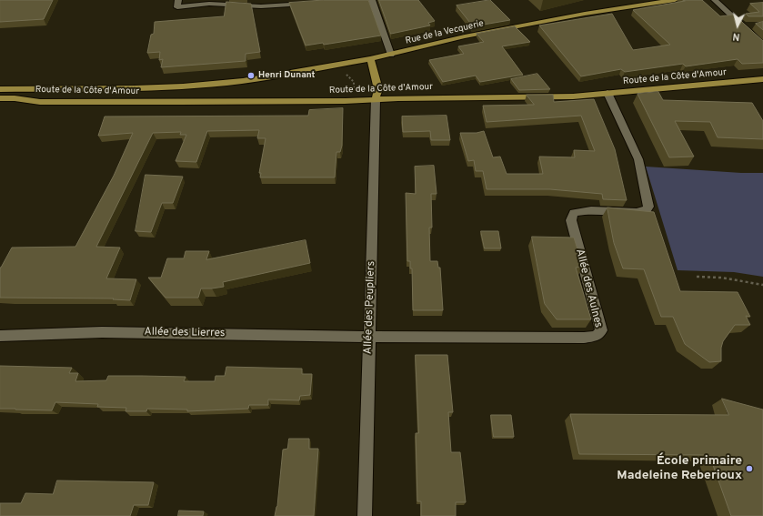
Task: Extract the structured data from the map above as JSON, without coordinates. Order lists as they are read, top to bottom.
{
  "streets": {
    "main road": ["Rue de la Vecquerie", "Route de la Côte d'Amour"],
    "street": ["Allée des Aulnes", "Allée des Peupliers", "Allée des Lierres"]
  },
  "crossings": [
    ["Rue de la Vecquerie", "Route de la Côte d'Amour"],
    ["Route de la Côte d'Amour", "Allée des Aulnes"],
    ["Route de la Côte d'Amour", "Allée des Peupliers"],
    ["Allée des Aulnes", "Allée des Peupliers"],
    ["Allée des Aulnes", "Allée des Lierres"],
    ["Allée des Peupliers", "Allée des Lierres"]
  ],
  "places": ["Henri Dunant", "École primaire Madeleine Reberioux"],
  "north": "bottom"
}
